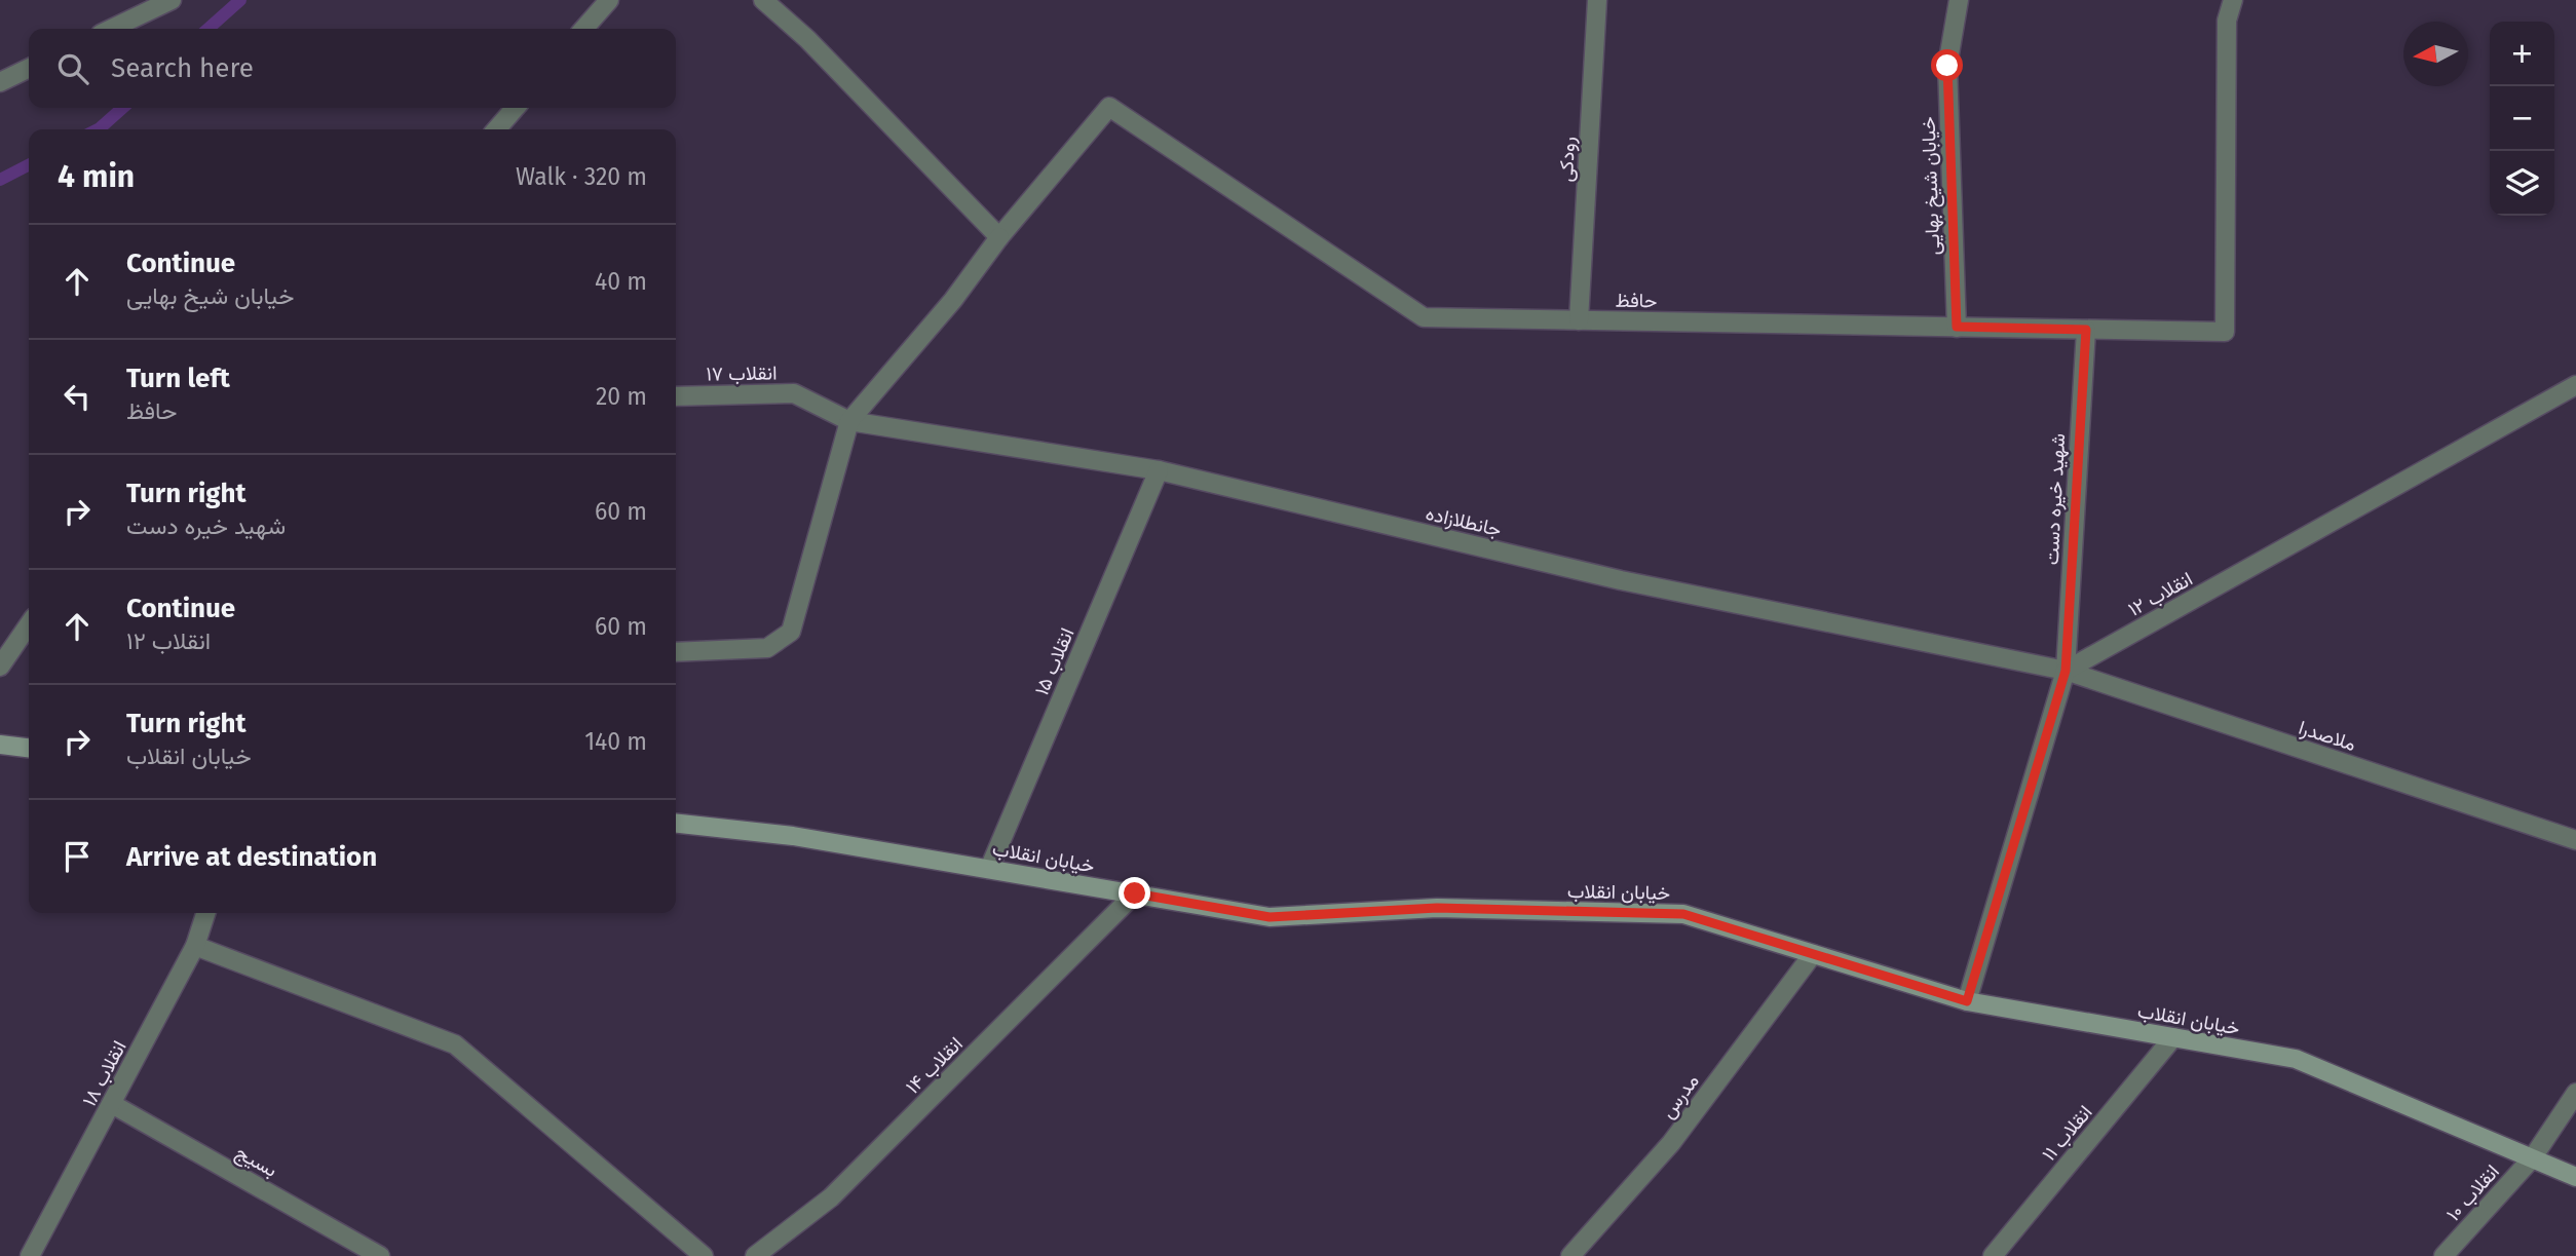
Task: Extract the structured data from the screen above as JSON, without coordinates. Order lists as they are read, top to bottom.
{
  "streets": {
    "street": [
      "رودکی",
      "خیابان شیخ بهایی",
      "حافظ",
      "انقلاب ۱۷",
      "شهید خیره دست",
      "جانطلازاده",
      "انقلاب ۱۲",
      "انقلاب ۱۵",
      "ملاصدرا",
      "خیابان انقلاب",
      "انقلاب ۱۴",
      "انقلاب ۱۸",
      "مدرس",
      "انقلاب ۱۱",
      "بسیج",
      "انقلاب ۱۰"
    ]
  },
  "crossings": [
    ["رودکی", "حافظ"],
    ["خیابان شیخ بهایی", "حافظ"],
    ["حافظ", "شهید خیره دست"],
    ["انقلاب ۱۷", "جانطلازاده"],
    ["شهید خیره دست", "جانطلازاده"],
    ["شهید خیره دست", "انقلاب ۱۲"],
    ["شهید خیره دست", "ملاصدرا"],
    ["جانطلازاده", "انقلاب ۱۲"],
    ["جانطلازاده", "انقلاب ۱۵"],
    ["جانطلازاده", "ملاصدرا"],
    ["انقلاب ۱۲", "ملاصدرا"],
    ["انقلاب ۱۵", "خیابان انقلاب"],
    ["خیابان انقلاب", "انقلاب ۱۴"],
    ["خیابان انقلاب", "مدرس"],
    ["خیابان انقلاب", "انقلاب ۱۱"],
    ["خیابان انقلاب", "انقلاب ۱۰"],
    ["انقلاب ۱۸", "بسیج"]
  ],
  "north": "left",
  "page": {
    "map_buttons": ["+", "−"],
    "search": "Search here",
    "heading": ["4 min", "Walk · 320 m"],
    "list": [
      ["Continue", "خیابان شیخ بهایی", "40 m"],
      ["Turn left", "حافظ", "20 m"],
      ["Turn right", "شهید خیره دست", "60 m"],
      ["Continue", "انقلاب ۱۲", "60 m"],
      ["Turn right", "خیابان انقلاب", "140 m"],
      "Arrive at destination"
    ]
  }
}
